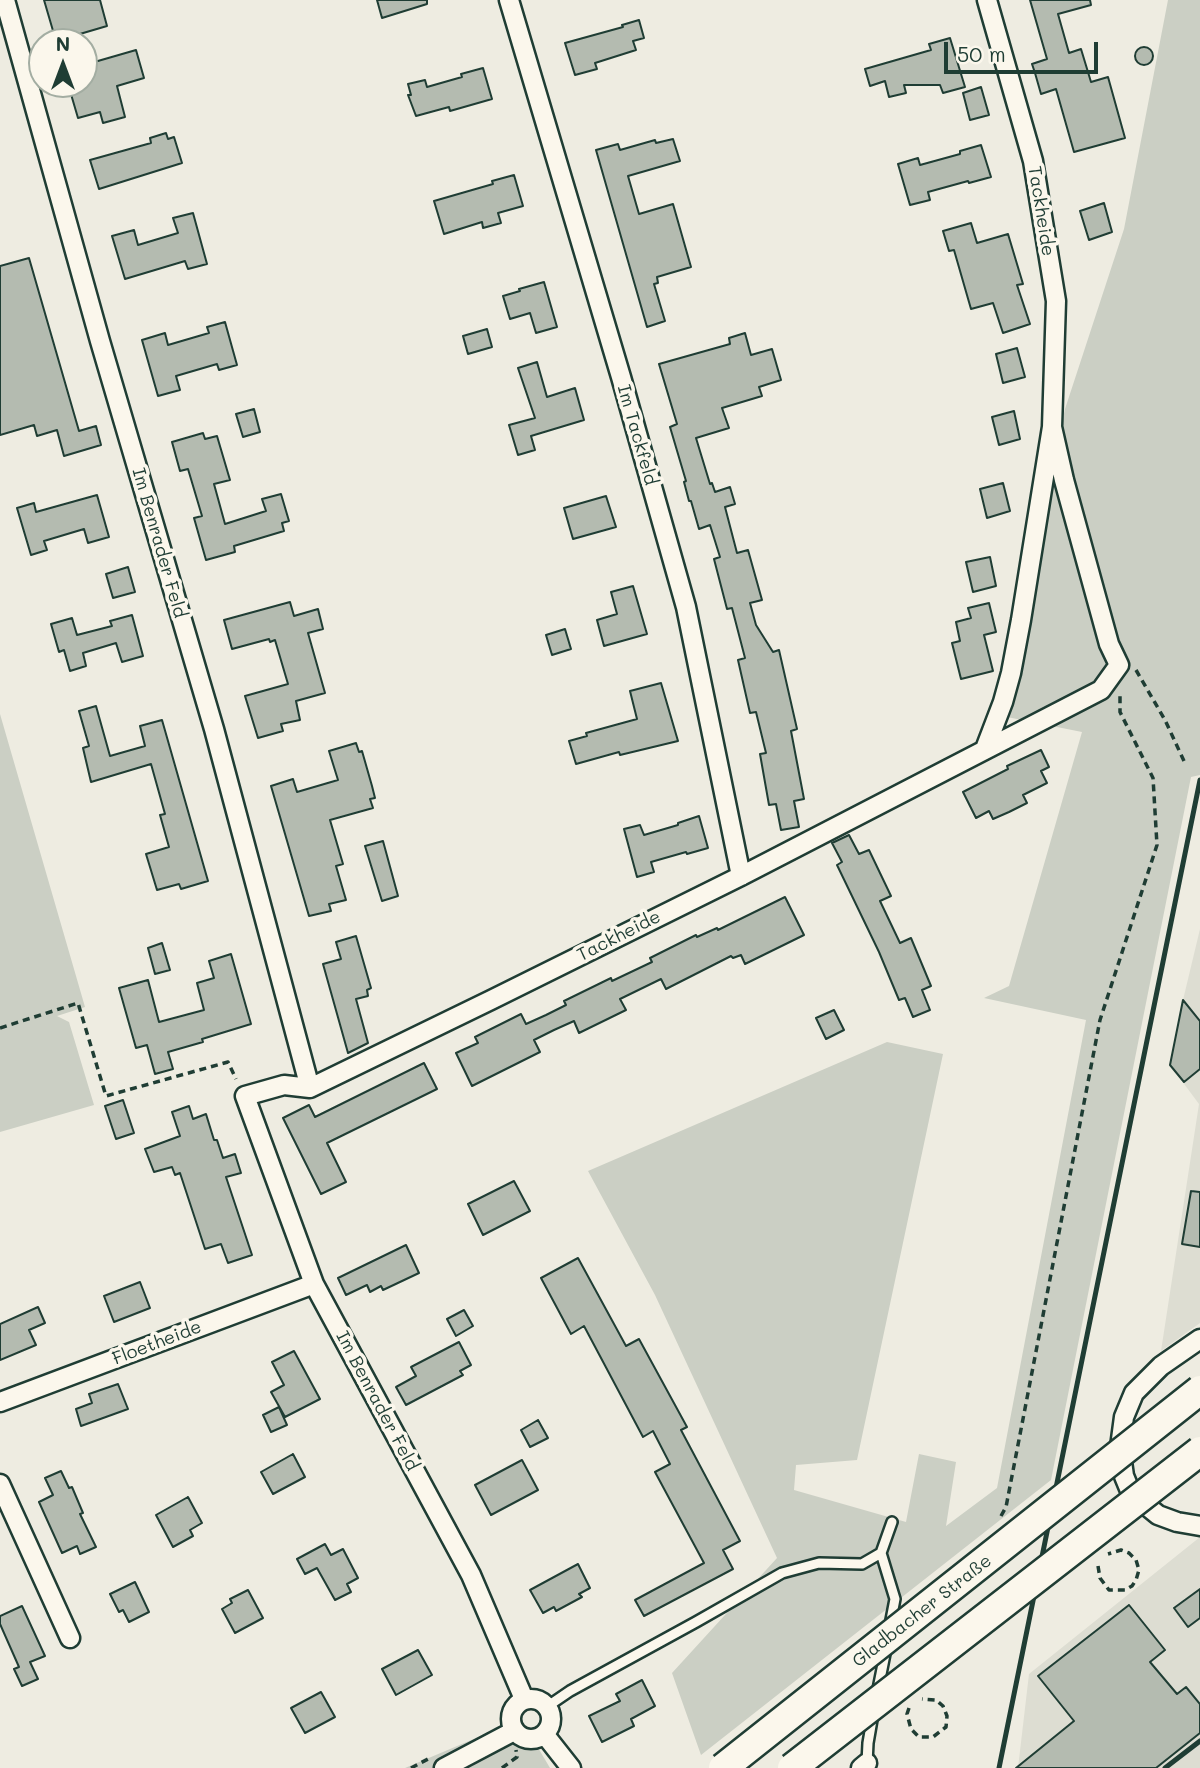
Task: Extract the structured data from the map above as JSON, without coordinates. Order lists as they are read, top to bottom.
{
  "streets": {
    "main road": ["Gladbacher Straße"],
    "street": [
      "Tackheide",
      "Im Tackfeld",
      "Im Benrader Feld",
      "Floetheide"
    ]
  },
  "crossings": [
    ["Tackheide", "Im Tackfeld"],
    ["Tackheide", "Im Benrader Feld"],
    ["Im Benrader Feld", "Floetheide"]
  ],
  "scale_bar": "50 m",
  "north": "top"
}
